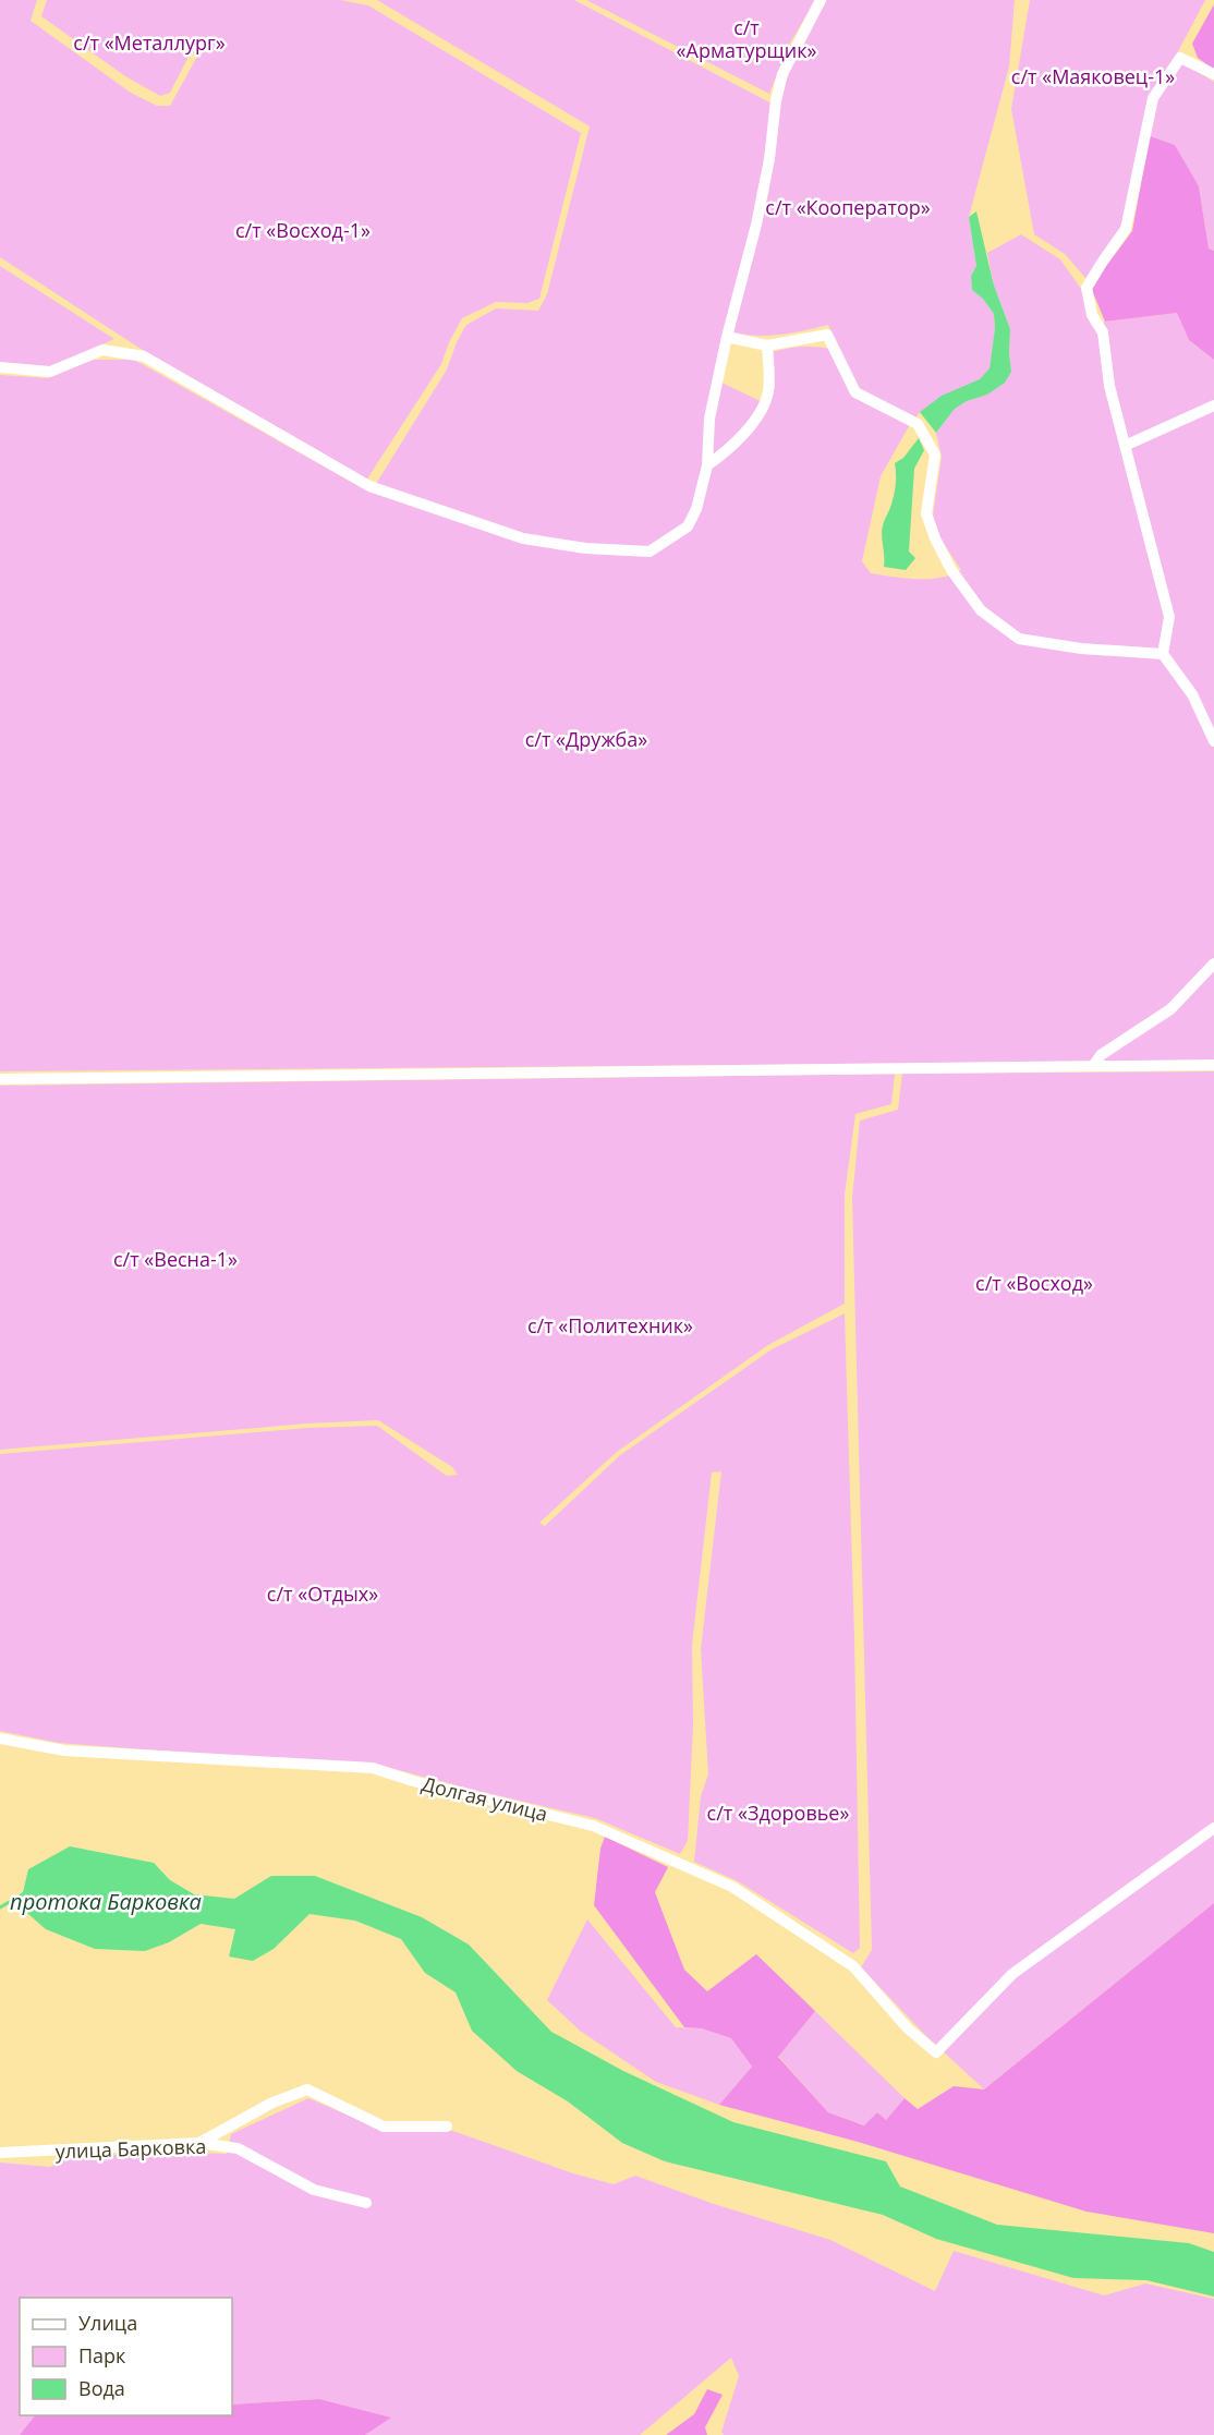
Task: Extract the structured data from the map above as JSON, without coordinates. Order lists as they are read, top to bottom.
{
  "streets": {
    "street": ["Долгая улица", "улица Барковка"]
  },
  "water": ["протока Барковка"],
  "parks": [
    "с/т «Арматурщик»",
    "с/т «Металлург»",
    "с/т «Маяковец-1»",
    "с/т «Кооператор»",
    "с/т «Восход-1»",
    "с/т «Дружба»",
    "с/т «Весна-1»",
    "с/т «Восход»",
    "с/т «Политехник»",
    "с/т «Отдых»",
    "с/т «Здоровье»"
  ],
  "legend": ["Улица", "Парк", "Вода"]
}
